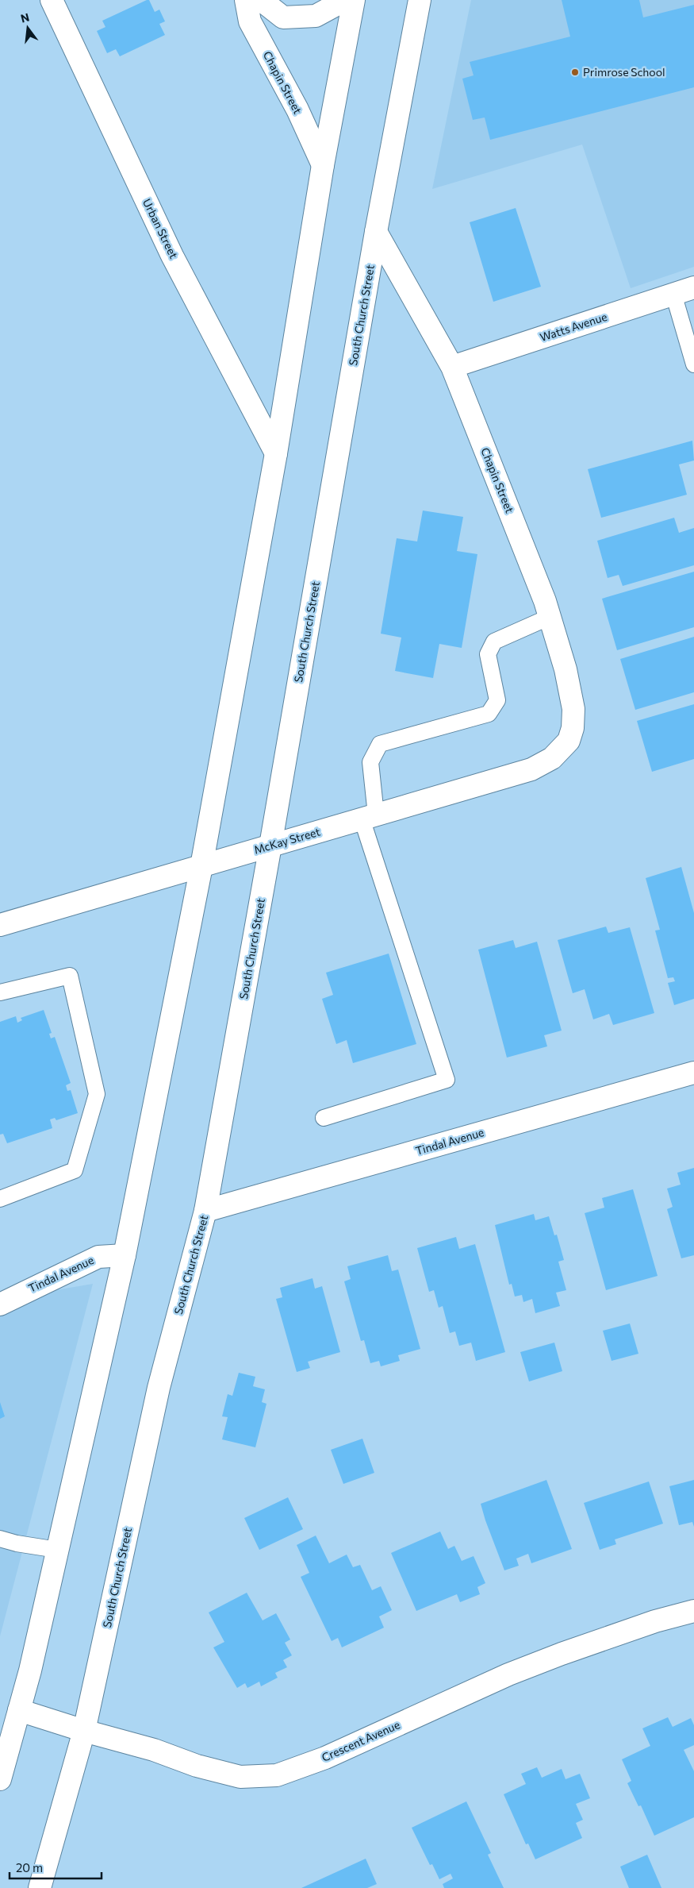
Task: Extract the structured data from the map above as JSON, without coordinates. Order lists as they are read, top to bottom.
{
  "streets": {
    "main road": [
      "Chapin Street",
      "Urban Street",
      "South Church Street",
      "Watts Avenue",
      "McKay Street",
      "Tindal Avenue",
      "Crescent Avenue"
    ]
  },
  "crossings": [
    ["Chapin Street", "South Church Street"],
    ["Chapin Street", "Watts Avenue"],
    ["Chapin Street", "McKay Street"],
    ["South Church Street", "McKay Street"],
    ["South Church Street", "Tindal Avenue"],
    ["South Church Street", "Crescent Avenue"]
  ],
  "places": ["Primrose School"],
  "scale_bar": "20 m",
  "north": "top"
}
